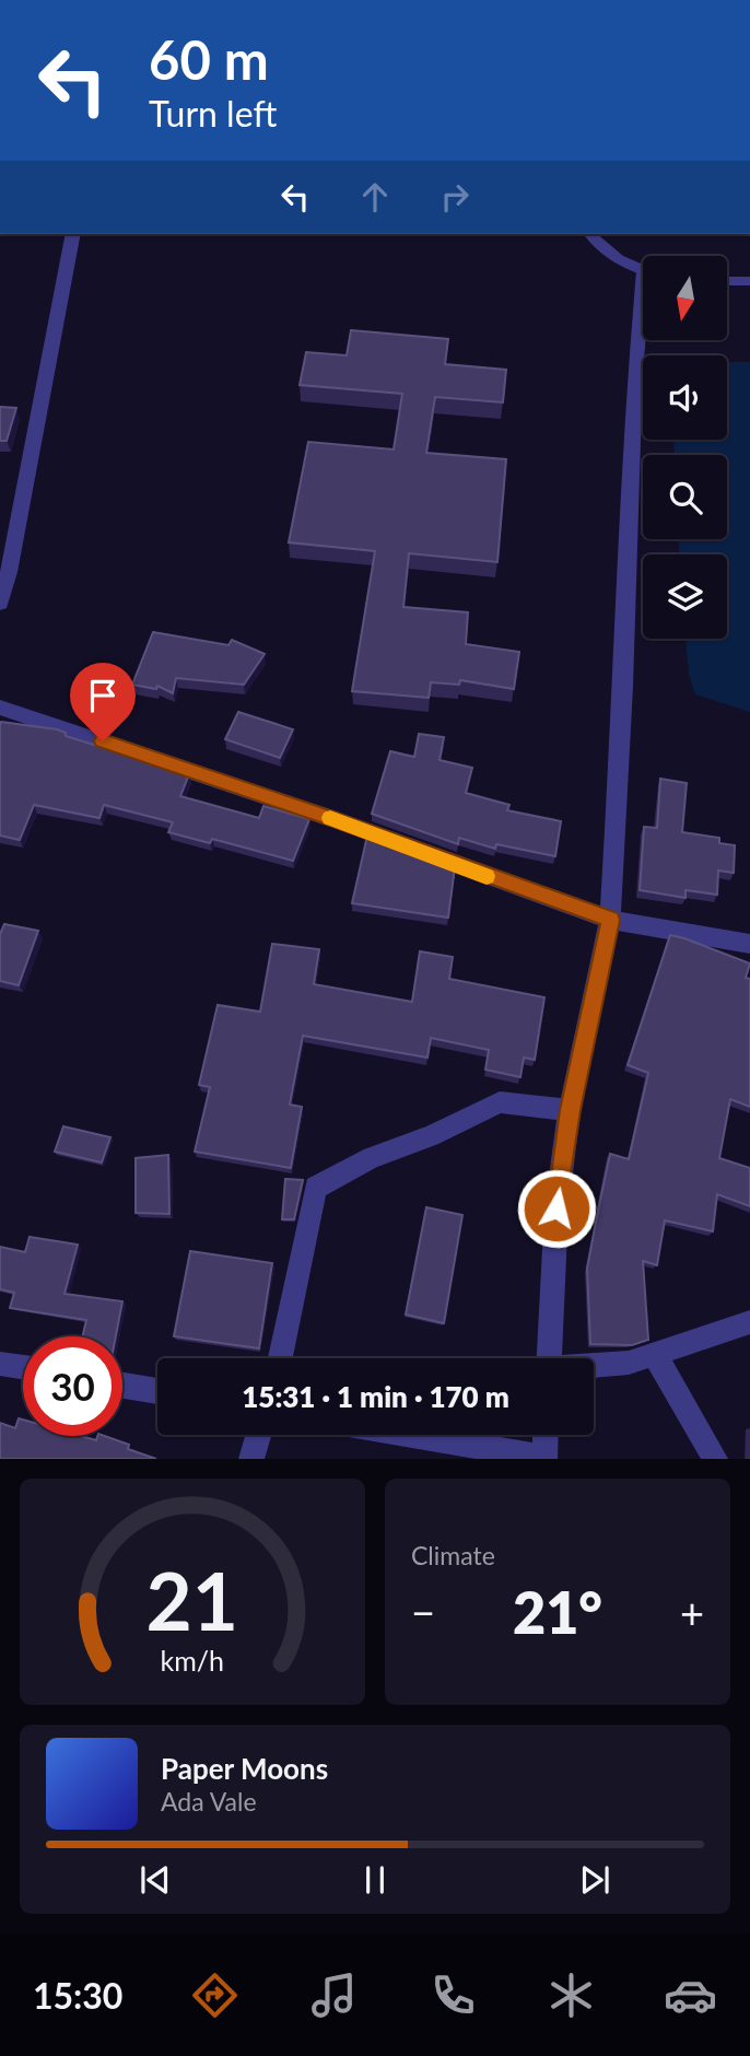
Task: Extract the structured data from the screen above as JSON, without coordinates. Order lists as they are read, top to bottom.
{
  "north": "bottom",
  "page": {
    "turn": ["60 m", "Turn left"],
    "limit": "30",
    "trip": "15:31 · 1 min · 170 m",
    "tile": "Climate",
    "heat": ["−", "21°", "+"],
    "song": ["Paper Moons", "Ada Vale"],
    "tabs": "15:30",
    "gauge": ["21", "km/h"]
  }
}
